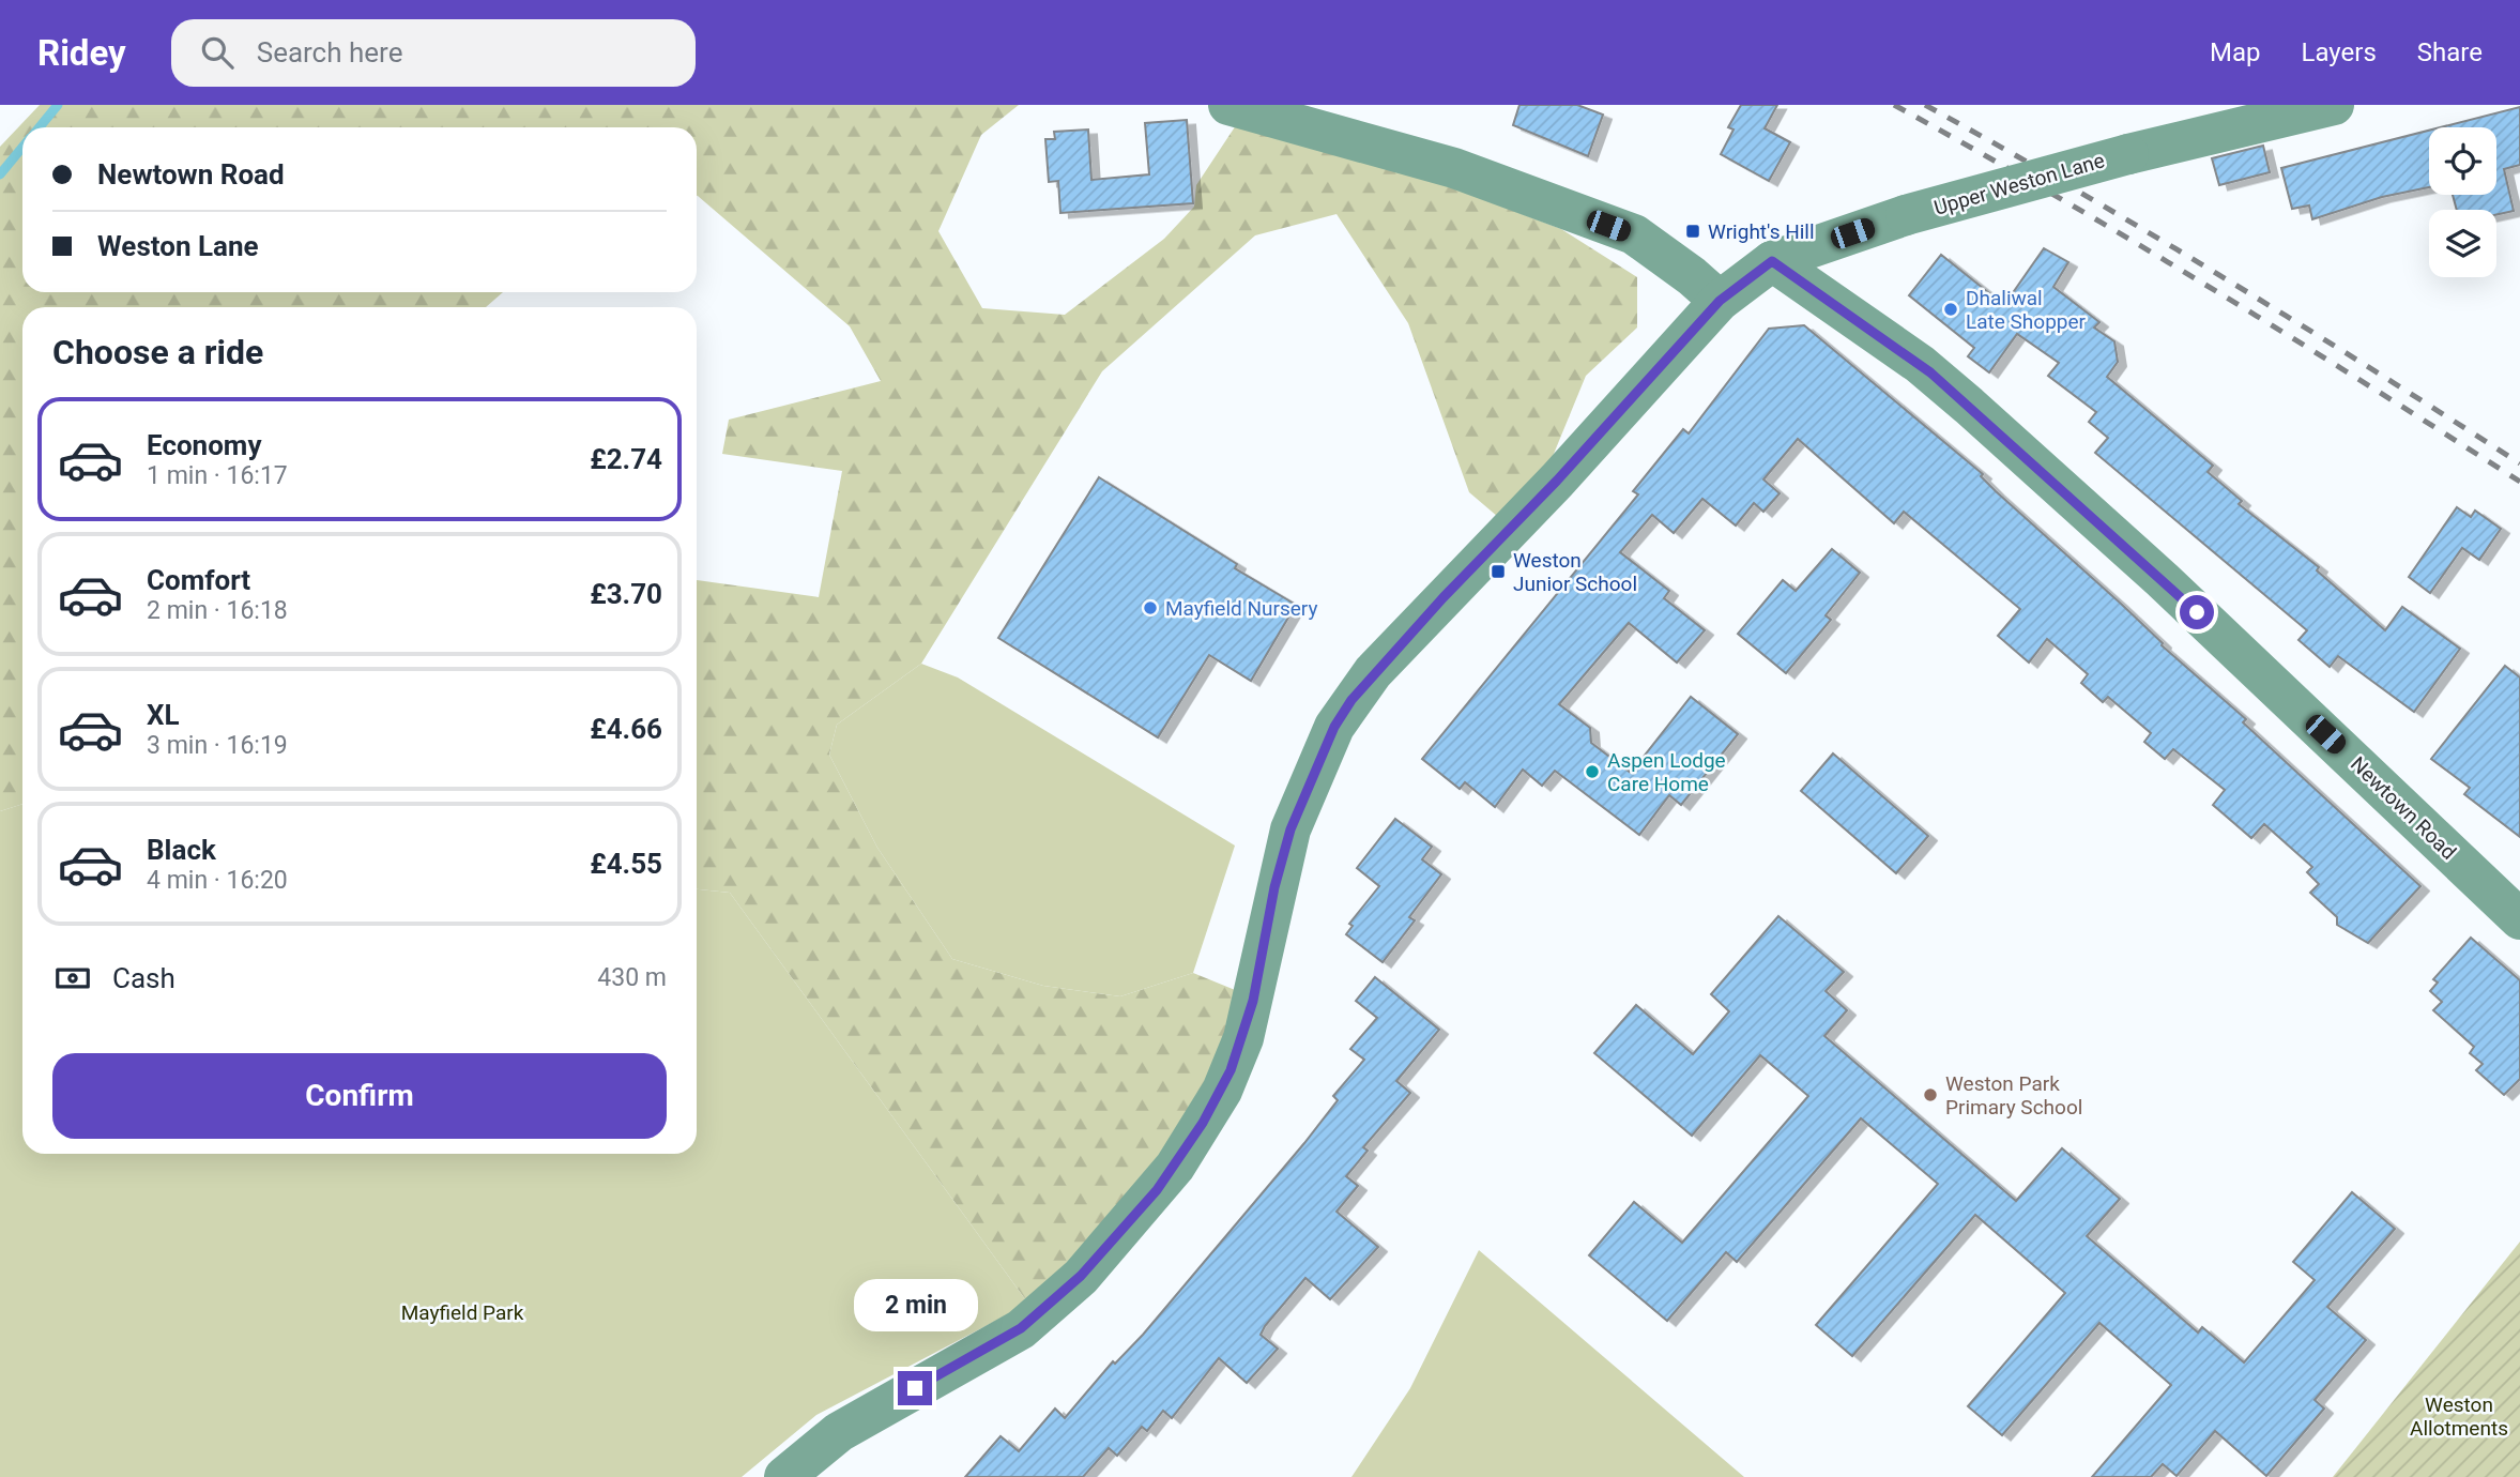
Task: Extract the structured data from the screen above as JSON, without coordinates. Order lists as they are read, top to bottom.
{
  "streets": {
    "street": ["Upper Weston Lane", "Newtown Road"]
  },
  "crossings": [
    ["Upper Weston Lane", "Newtown Road"]
  ],
  "parks": ["Mayfield Park", "Weston Allotments"],
  "places": {
    "transit": ["Wright's Hill", "Weston Junior School"],
    "other": [
      "Dhaliwal Late Shopper",
      "Mayfield Nursery",
      "Aspen Lodge Care Home",
      "Weston Park Primary School"
    ]
  },
  "page": {
    "header": "Ridey",
    "search": "Search here",
    "nav": ["Map", "Layers", "Share"],
    "banner": ["Newtown Road", "Weston Lane"],
    "heading": "Choose a ride",
    "list": [
      {
        "name": "Economy",
        "note": "1 min · 16:17",
        "value": "£2.74"
      },
      {
        "name": "Comfort",
        "note": "2 min · 16:18",
        "value": "£3.70"
      },
      {
        "name": "XL",
        "note": "3 min · 16:19",
        "value": "£4.66"
      },
      {
        "name": "Black",
        "note": "4 min · 16:20",
        "value": "£4.55"
      }
    ],
    "pay": ["Cash", "430 m"],
    "buttons": "Confirm",
    "bubble": "2 min"
  }
}
